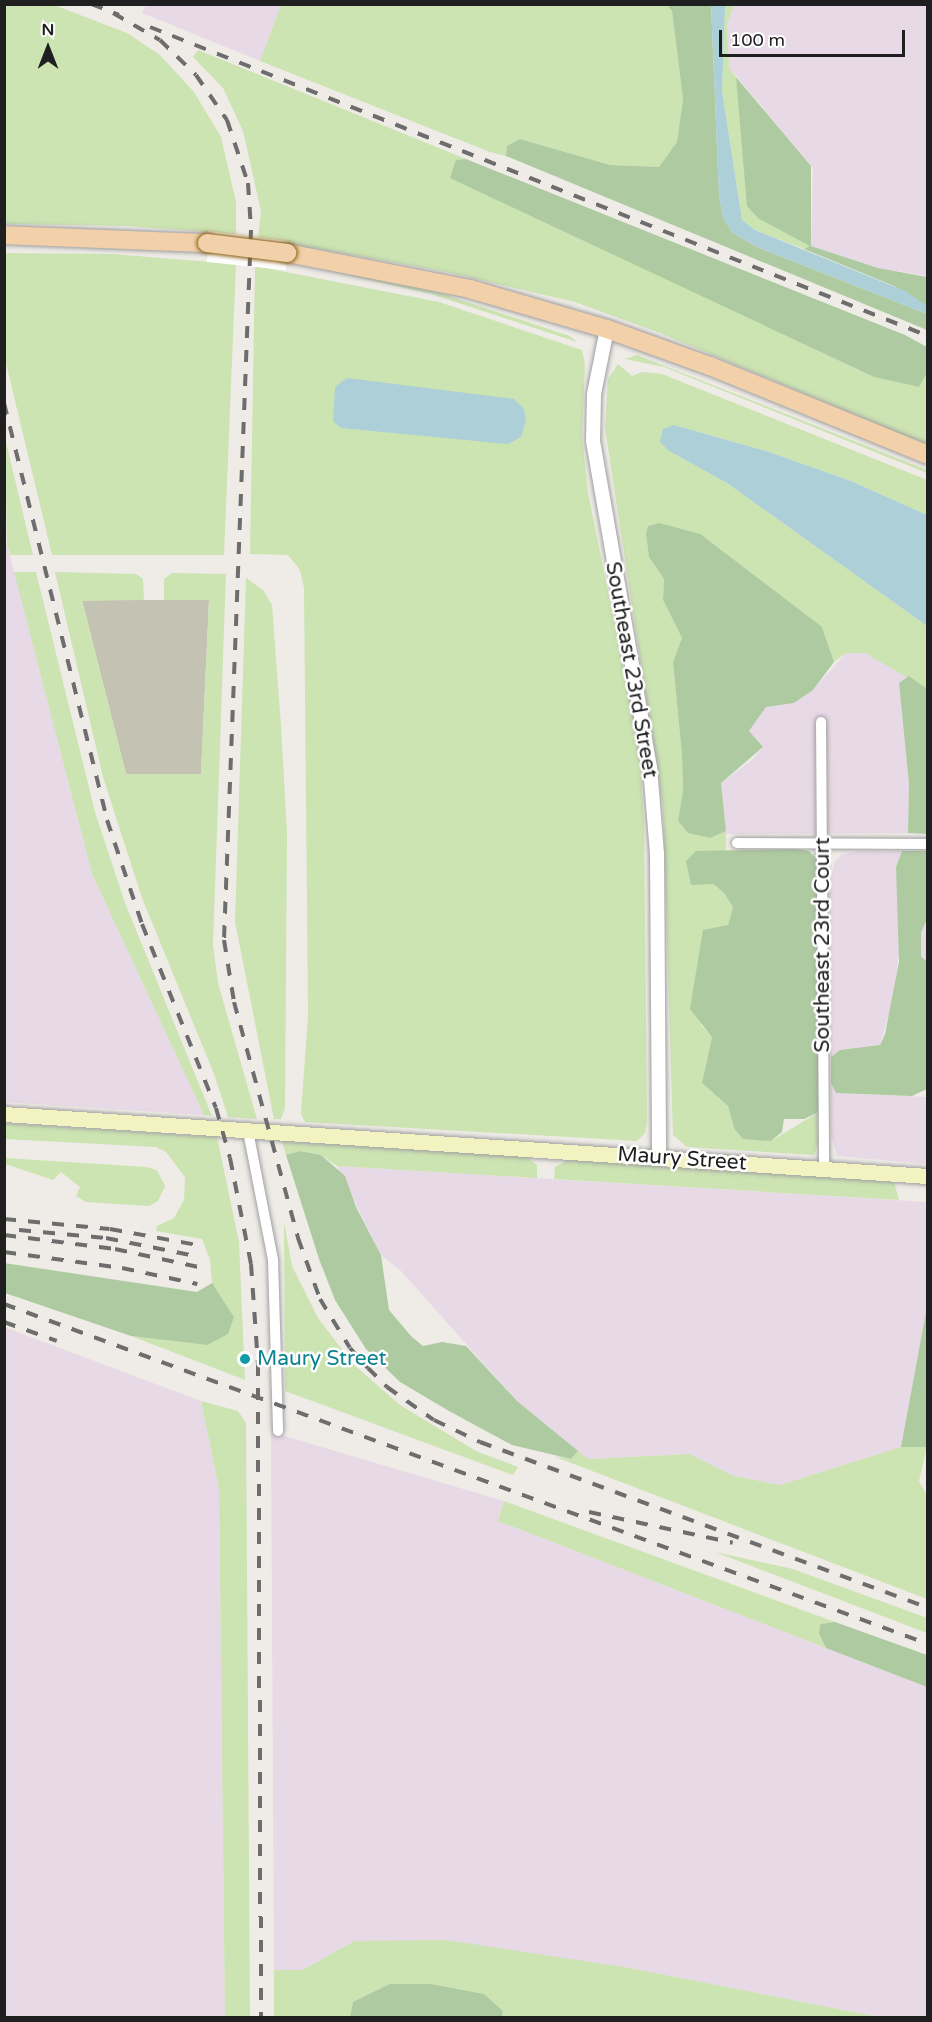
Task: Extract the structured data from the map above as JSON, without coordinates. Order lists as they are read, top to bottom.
{
  "streets": {
    "main road": ["Maury Street"],
    "street": ["Southeast 23rd Street", "Southeast 23rd Court"]
  },
  "crossings": [
    ["Southeast 23rd Street", "Maury Street"],
    ["Southeast 23rd Court", "Maury Street"]
  ],
  "places": ["Maury Street"],
  "scale_bar": "100 m",
  "north": "top"
}
